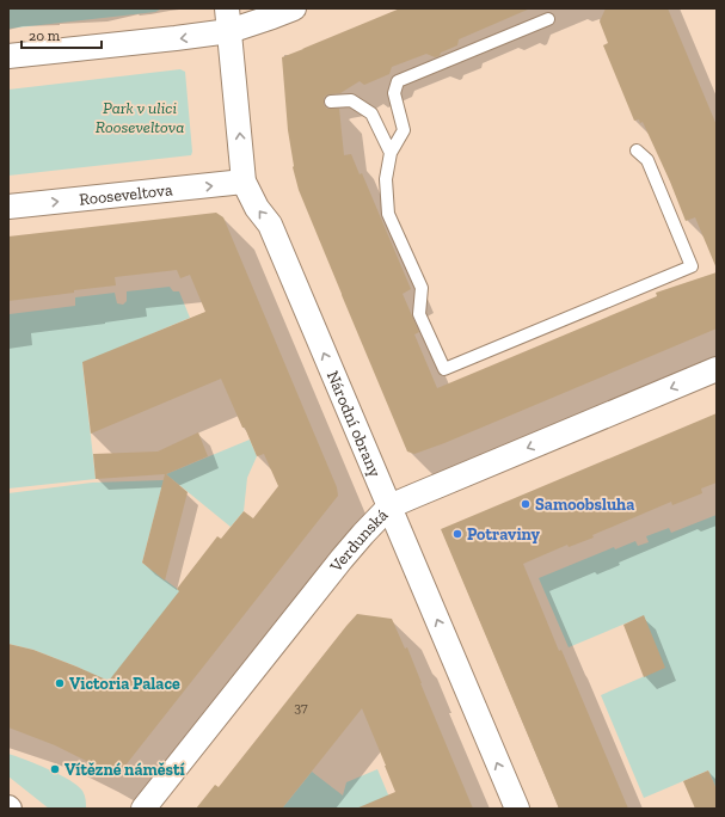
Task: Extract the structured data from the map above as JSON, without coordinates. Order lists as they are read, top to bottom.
{
  "streets": {
    "street": ["Rooseveltova", "Národní obrany", "Verdunská"]
  },
  "crossings": [
    ["Rooseveltova", "Národní obrany"],
    ["Národní obrany", "Verdunská"]
  ],
  "one_way": ["Národní obrany", "Verdunská"],
  "parks": ["Park v ulici Rooseveltova"],
  "places": [
    "Samoobsluha",
    "Potraviny",
    "Victoria Palace",
    "Vítězné náměstí"
  ],
  "house_numbers": ["37"],
  "scale_bar": "20 m"
}
